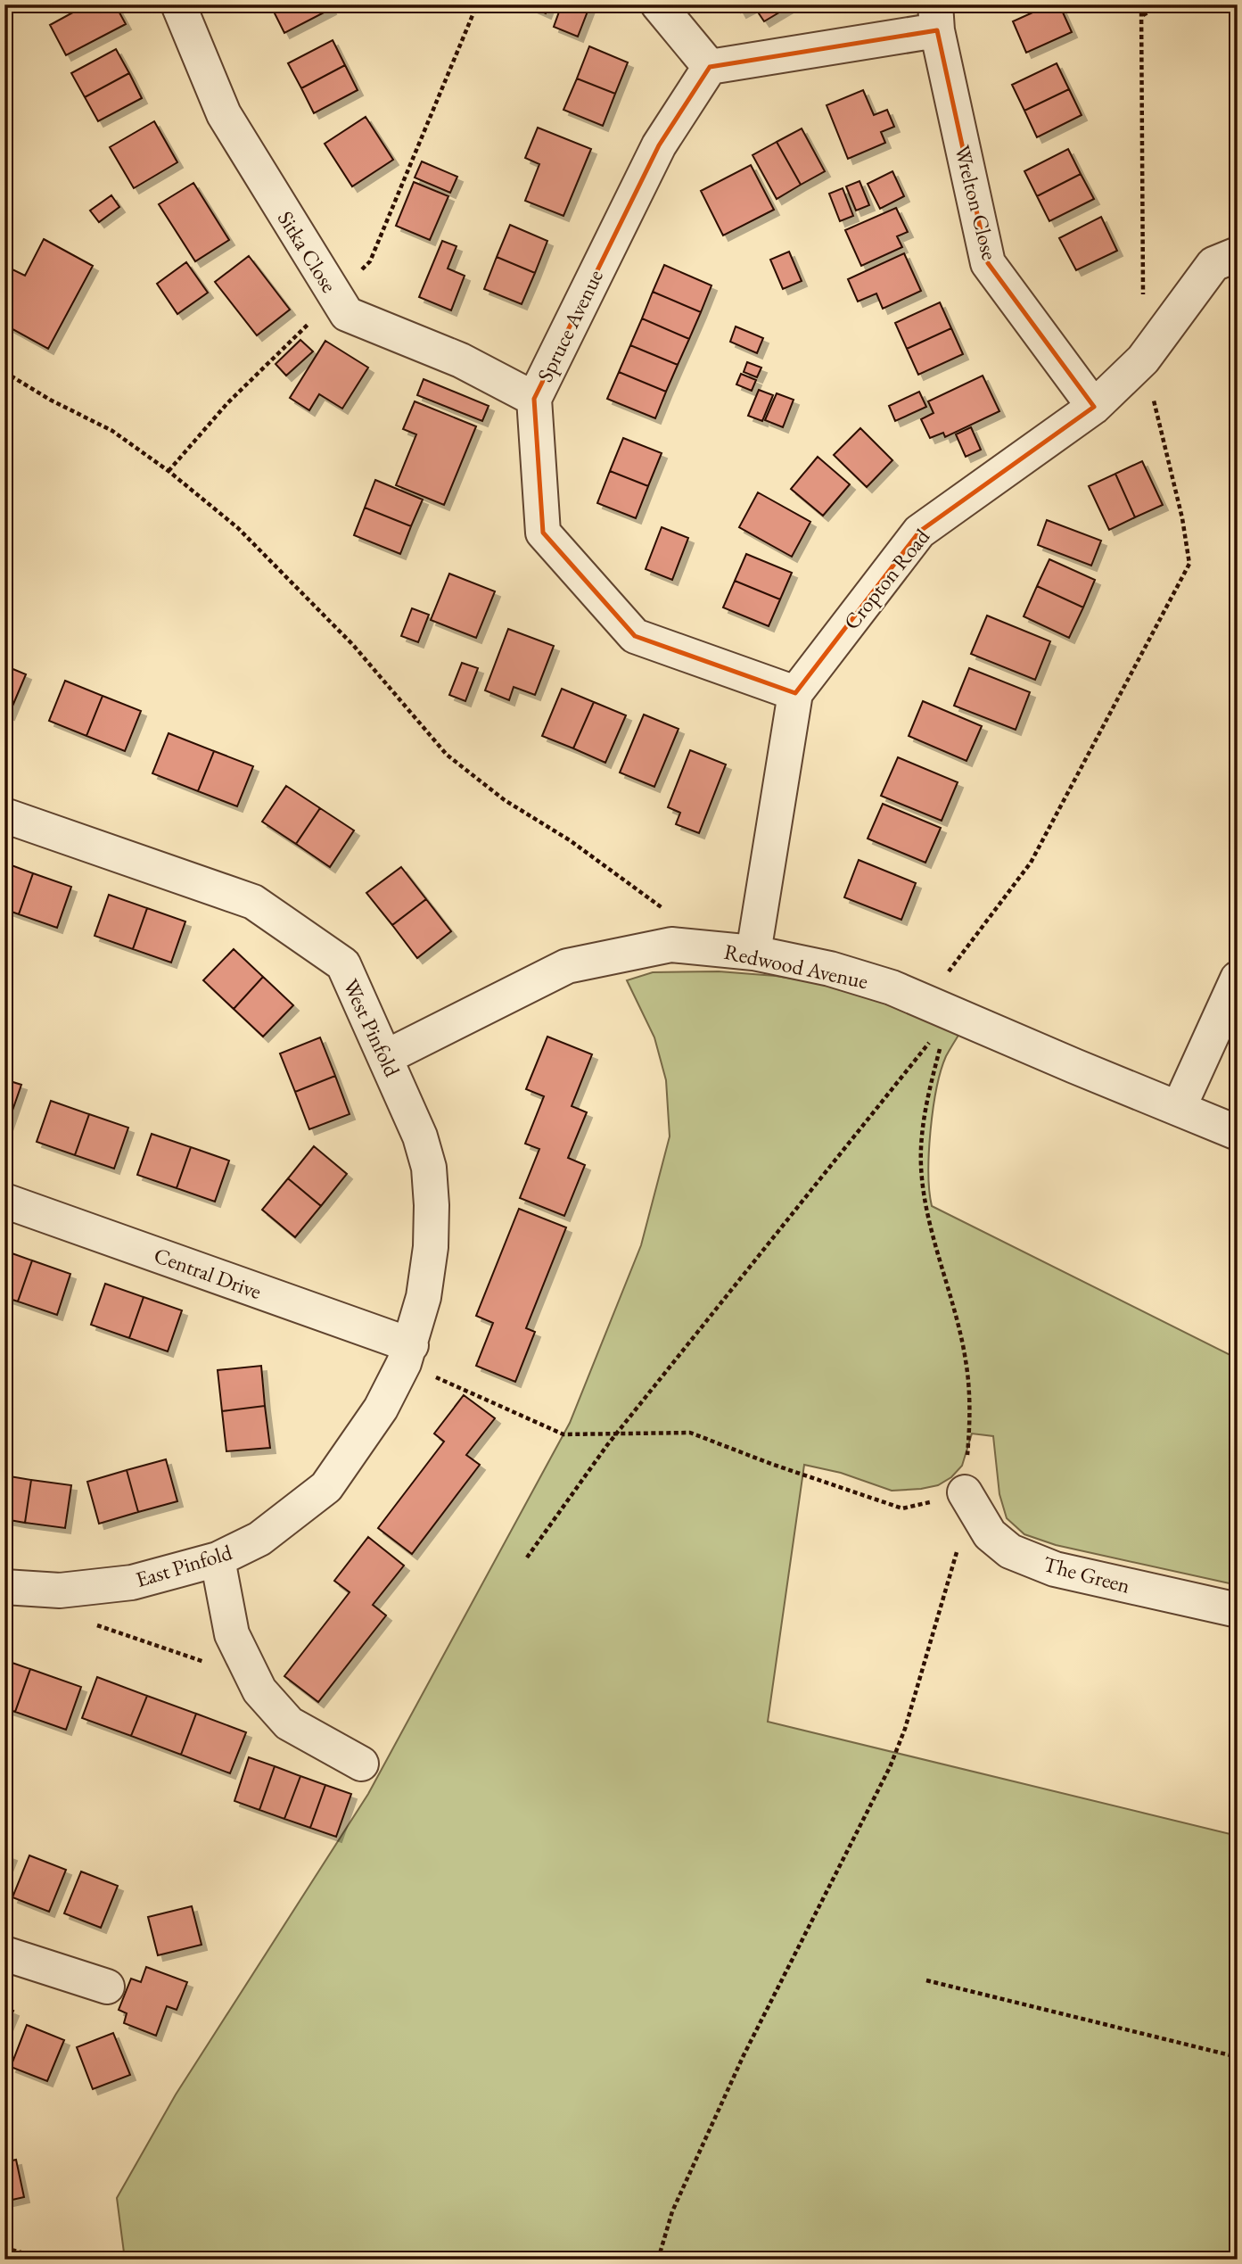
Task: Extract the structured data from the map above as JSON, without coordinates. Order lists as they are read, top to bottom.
{
  "streets": {
    "street": [
      "Wrelton Close",
      "Sitka Close",
      "Spruce Avenue",
      "Cropton Road",
      "Redwood Avenue",
      "West Pinfold",
      "Central Drive",
      "East Pinfold",
      "The Green"
    ]
  },
  "crossings": [
    ["Wrelton Close", "Cropton Road"],
    ["Sitka Close", "Spruce Avenue"],
    ["Spruce Avenue", "Cropton Road"],
    ["Cropton Road", "Redwood Avenue"],
    ["Redwood Avenue", "West Pinfold"],
    ["West Pinfold", "Central Drive"],
    ["West Pinfold", "East Pinfold"],
    ["Central Drive", "East Pinfold"]
  ]
}
